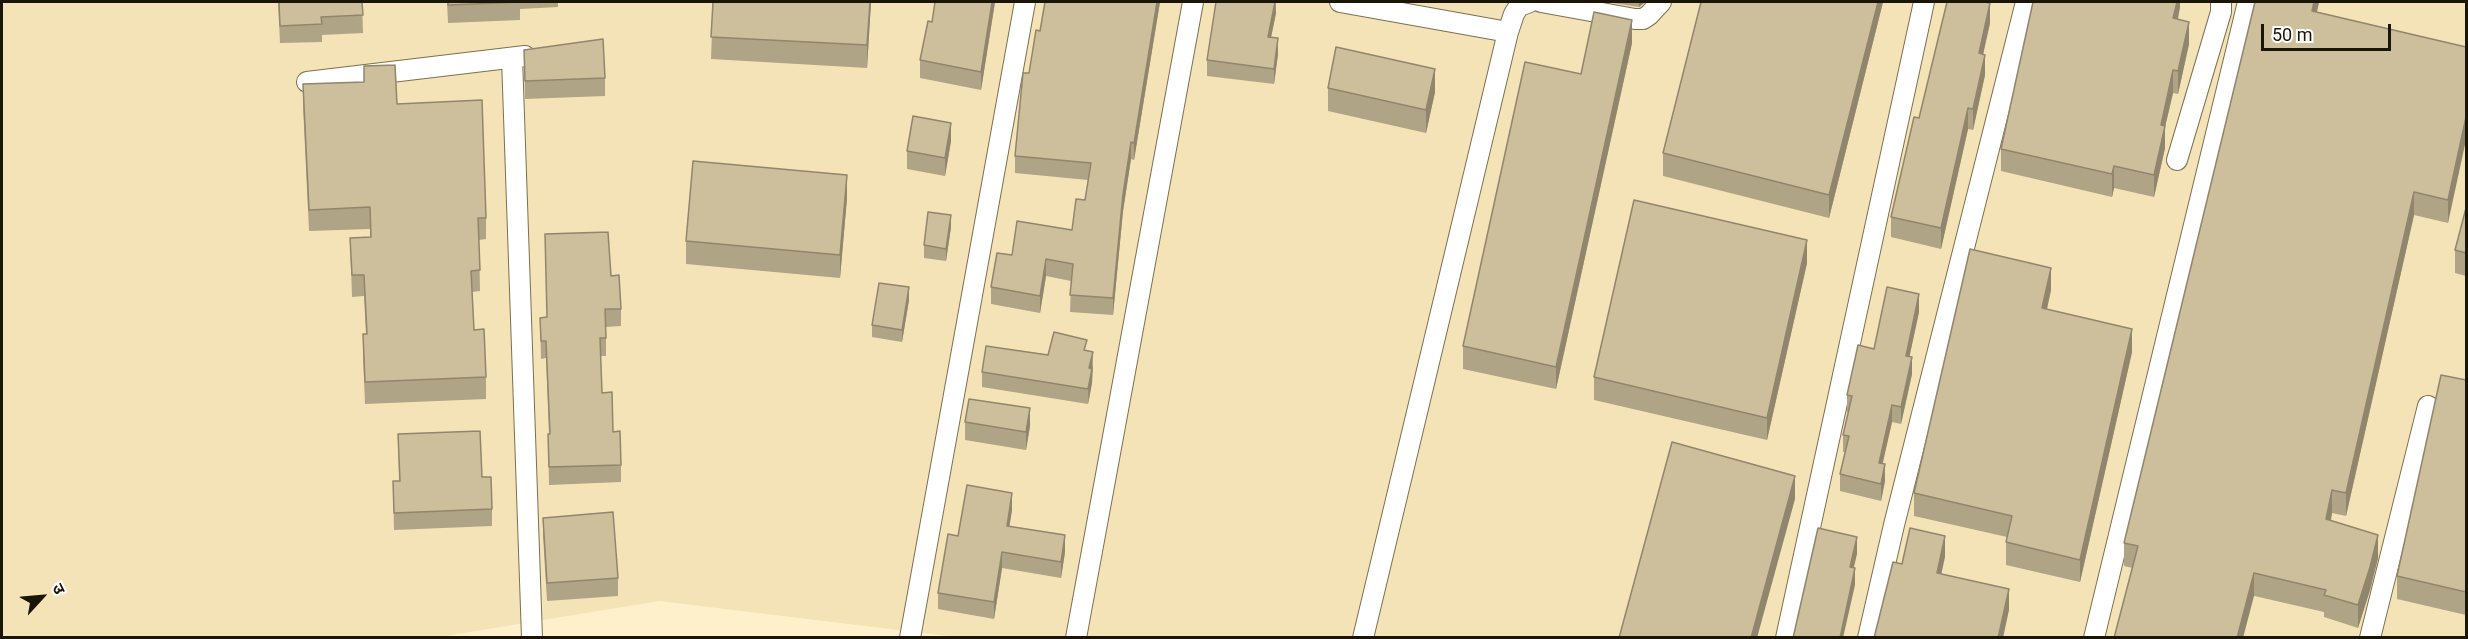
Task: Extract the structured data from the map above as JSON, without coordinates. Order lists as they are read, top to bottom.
{
  "scale_bar": "50 m",
  "north": "top right"
}
